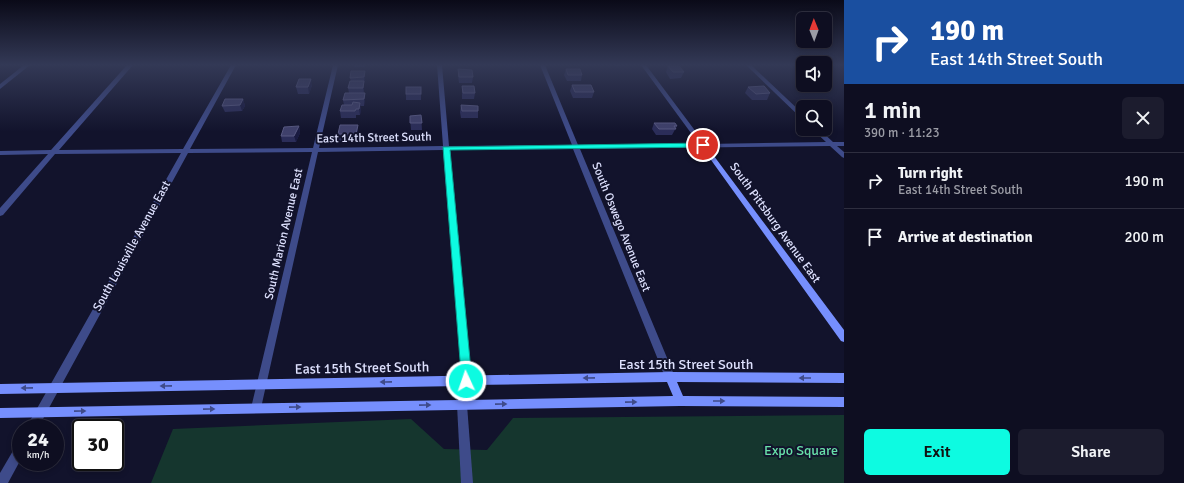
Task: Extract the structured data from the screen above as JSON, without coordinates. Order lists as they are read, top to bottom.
{
  "streets": {
    "main road": ["South Pittsburg Avenue East", "East 15th Street South"],
    "street": [
      "East 14th Street South",
      "South Oswego Avenue East",
      "South Marion Avenue East",
      "South Louisville Avenue East"
    ]
  },
  "crossings": [
    ["East 14th Street South", "South Pittsburg Avenue East"],
    ["East 14th Street South", "South Oswego Avenue East"],
    ["East 14th Street South", "South Marion Avenue East"],
    ["East 14th Street South", "South Louisville Avenue East"],
    ["South Oswego Avenue East", "East 15th Street South"],
    ["South Marion Avenue East", "East 15th Street South"],
    ["South Louisville Avenue East", "East 15th Street South"]
  ],
  "parks": ["Expo Square"],
  "north": "top",
  "page": {
    "turn": ["190 m", "East 14th Street South"],
    "heading": ["1 min", "390 m · 11:23"],
    "list": [
      {
        "name": "Turn right",
        "note": "East 14th Street South",
        "value": "190 m"
      },
      {
        "name": "Arrive at destination",
        "value": "200 m"
      }
    ],
    "speed": "24 km/h",
    "limit": "30",
    "buttons": ["Exit", "Share"]
  }
}
